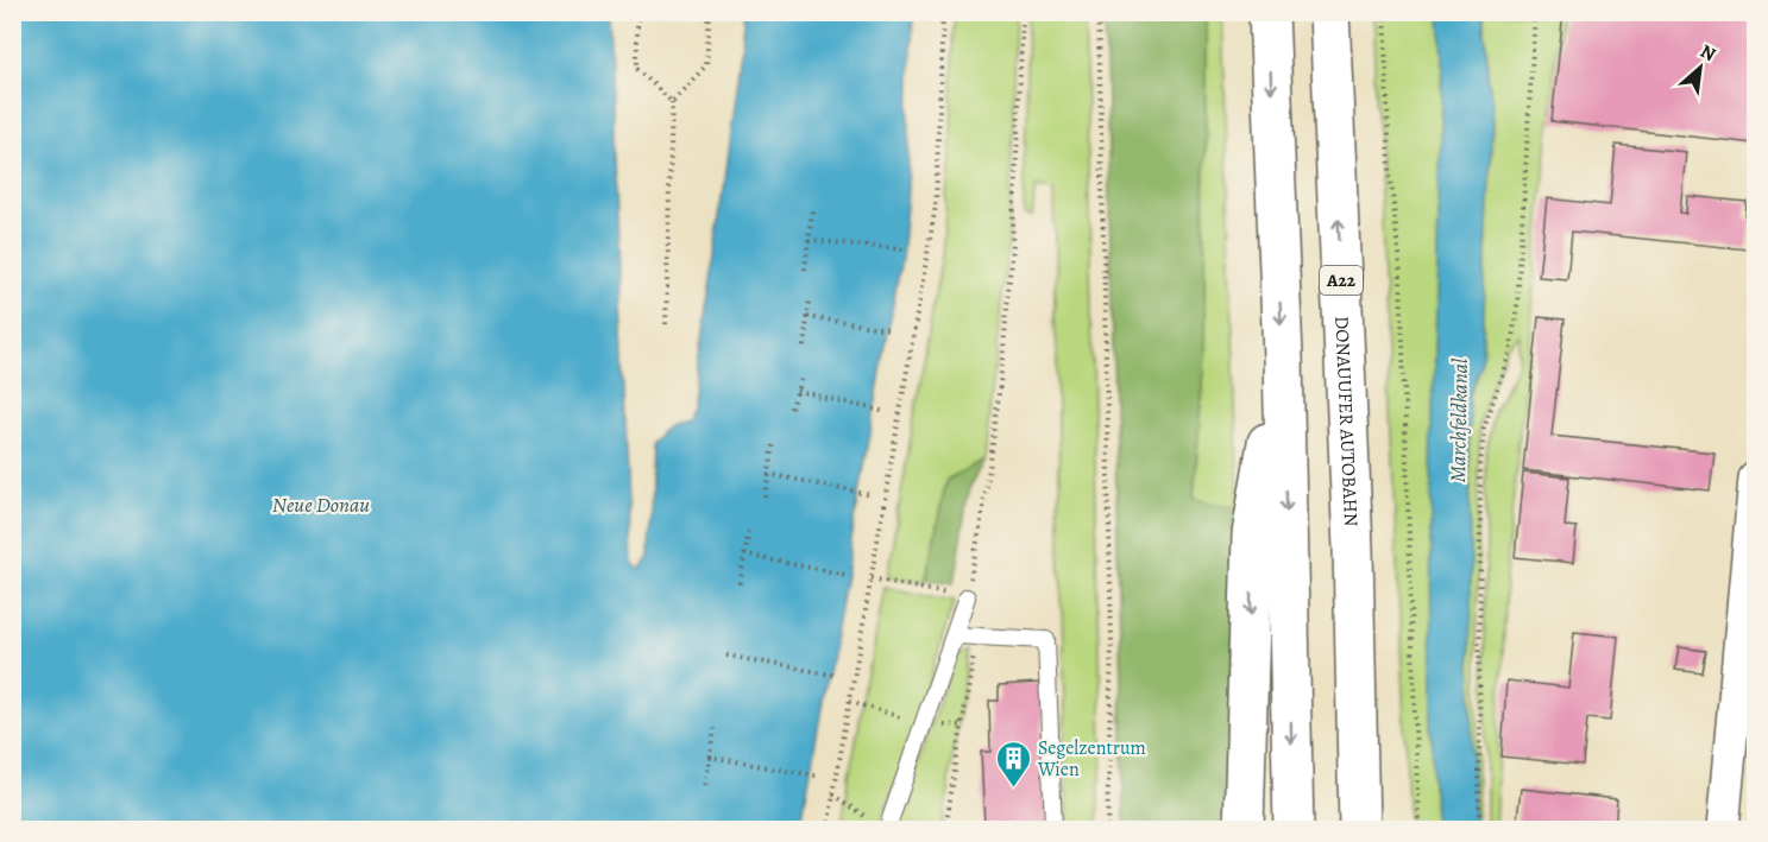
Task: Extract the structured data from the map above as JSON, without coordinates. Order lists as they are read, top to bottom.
{
  "streets": {
    "highway": ["A22", "DONAUUFER AUTOBAHN"]
  },
  "water": ["Marchfeldkanal", "Neue Donau"],
  "places": {
    "building": ["Segelzentrum Wien"]
  },
  "north": "top right"
}
